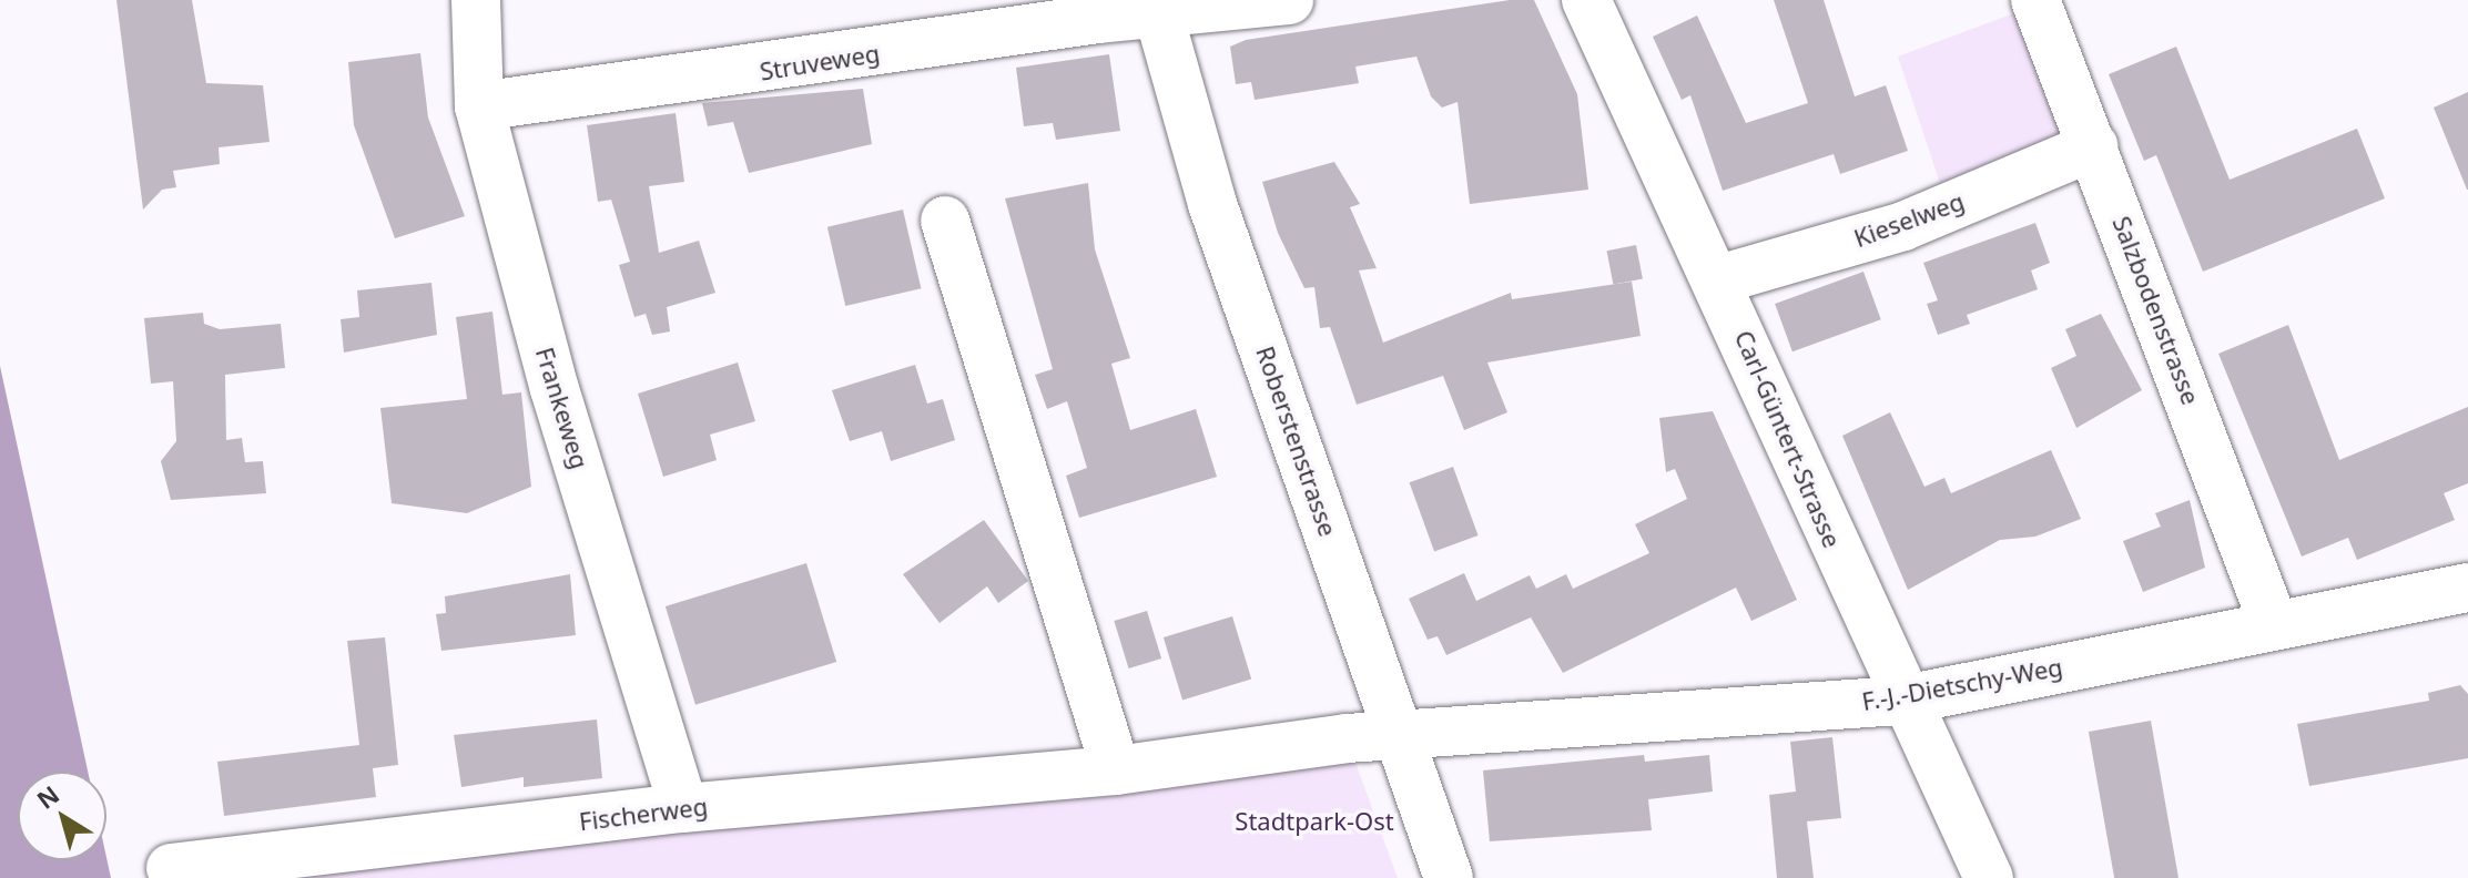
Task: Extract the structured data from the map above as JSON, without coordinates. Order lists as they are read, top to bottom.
{
  "streets": {
    "street": [
      "Struveweg",
      "Kieselweg",
      "Salzbodenstrasse",
      "Frankeweg",
      "Carl-Güntert-Strasse",
      "Roberstenstrasse",
      "F.-J.-Dietschy-Weg",
      "Fischerweg"
    ]
  },
  "crossings": [
    ["Struveweg", "Frankeweg"],
    ["Struveweg", "Roberstenstrasse"],
    ["Kieselweg", "Salzbodenstrasse"],
    ["Kieselweg", "Carl-Güntert-Strasse"],
    ["Salzbodenstrasse", "F.-J.-Dietschy-Weg"],
    ["Frankeweg", "Fischerweg"],
    ["Carl-Güntert-Strasse", "F.-J.-Dietschy-Weg"],
    ["Roberstenstrasse", "F.-J.-Dietschy-Weg"],
    ["Roberstenstrasse", "Fischerweg"],
    ["F.-J.-Dietschy-Weg", "Fischerweg"]
  ],
  "parks": ["Stadtpark-Ost"],
  "north": "top left"
}
